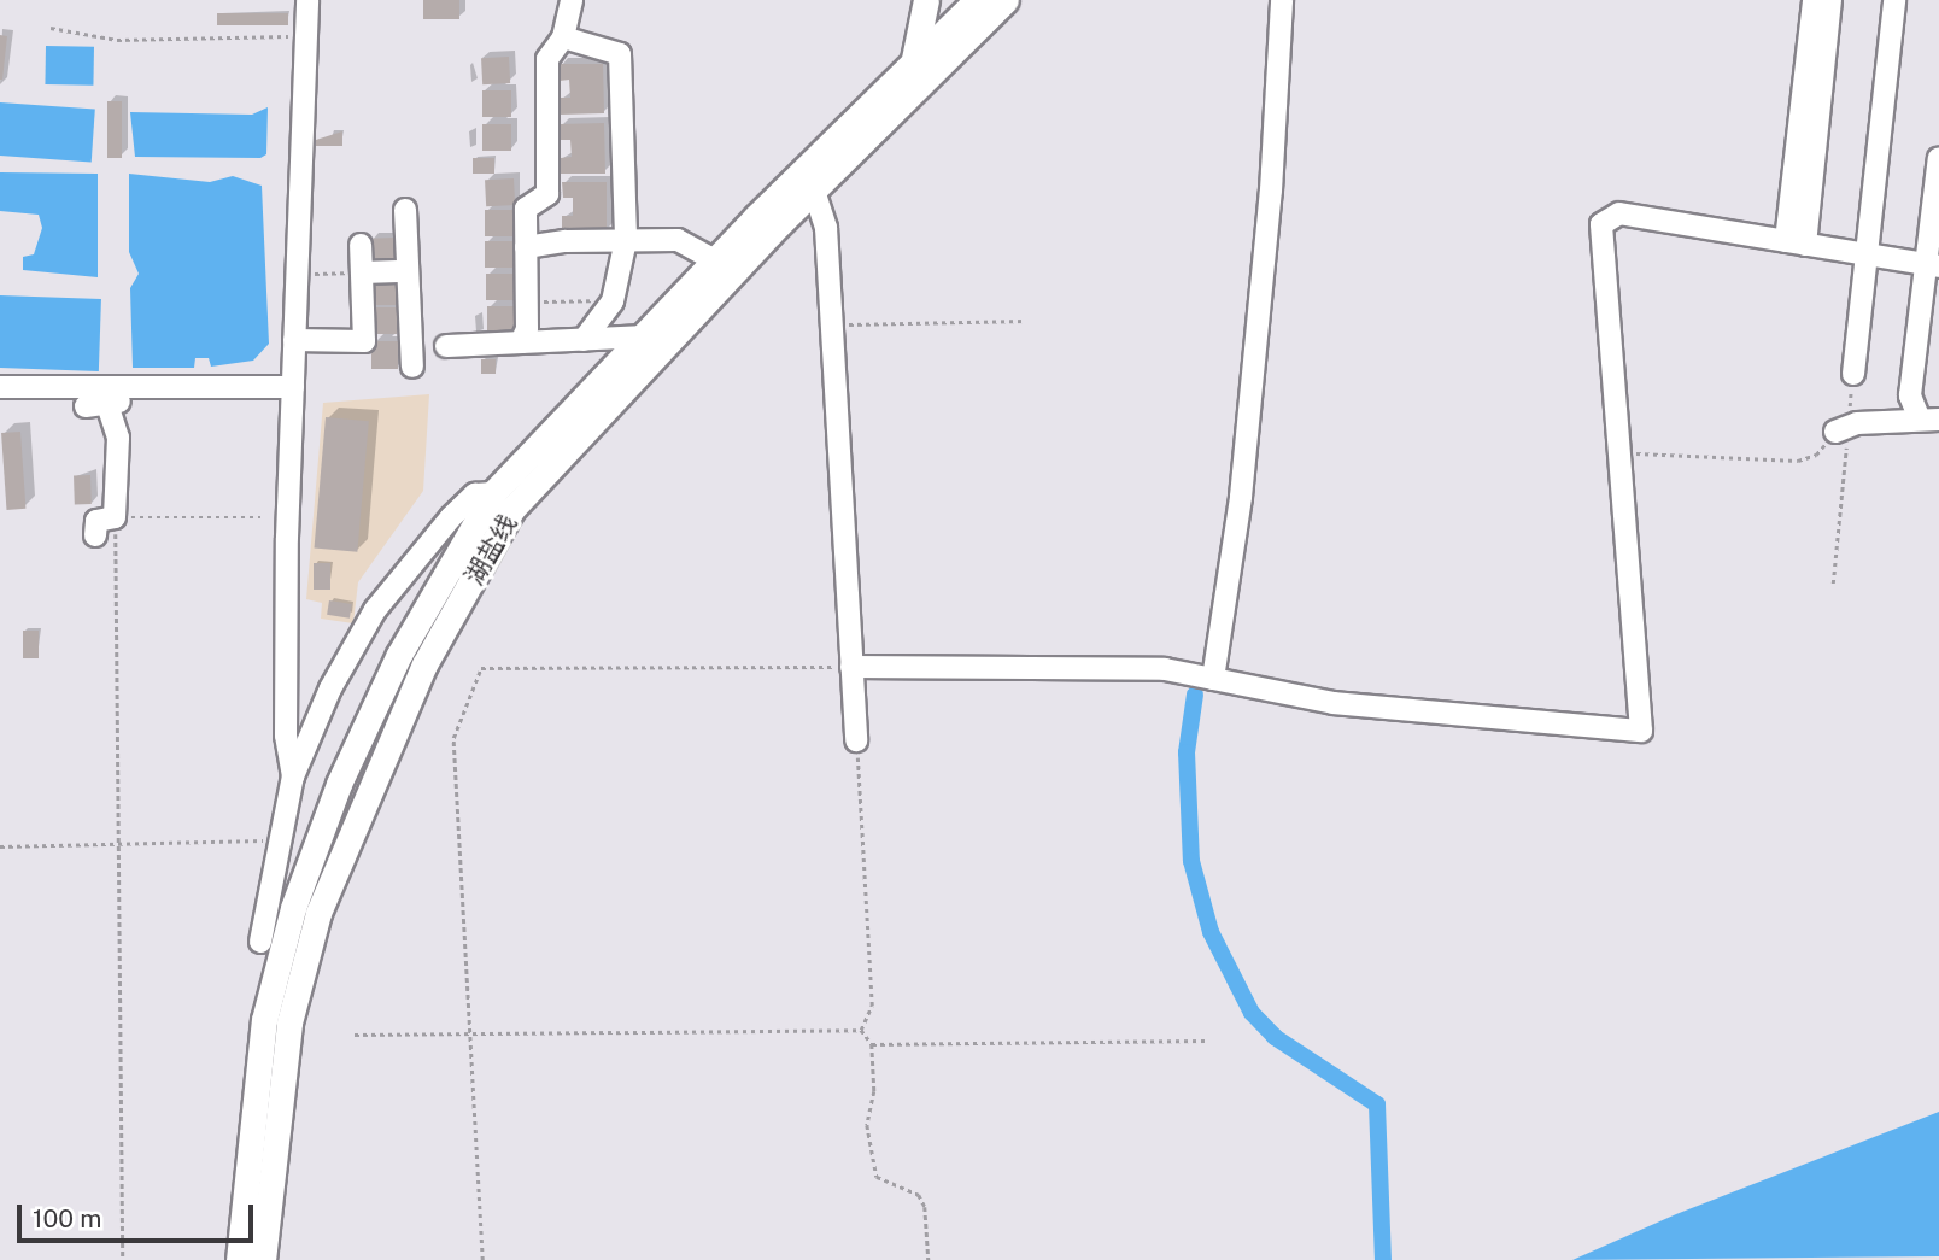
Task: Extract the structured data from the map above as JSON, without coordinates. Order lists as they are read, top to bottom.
{
  "streets": {
    "main road": ["湖盐线"]
  },
  "scale_bar": "100 m"
}
